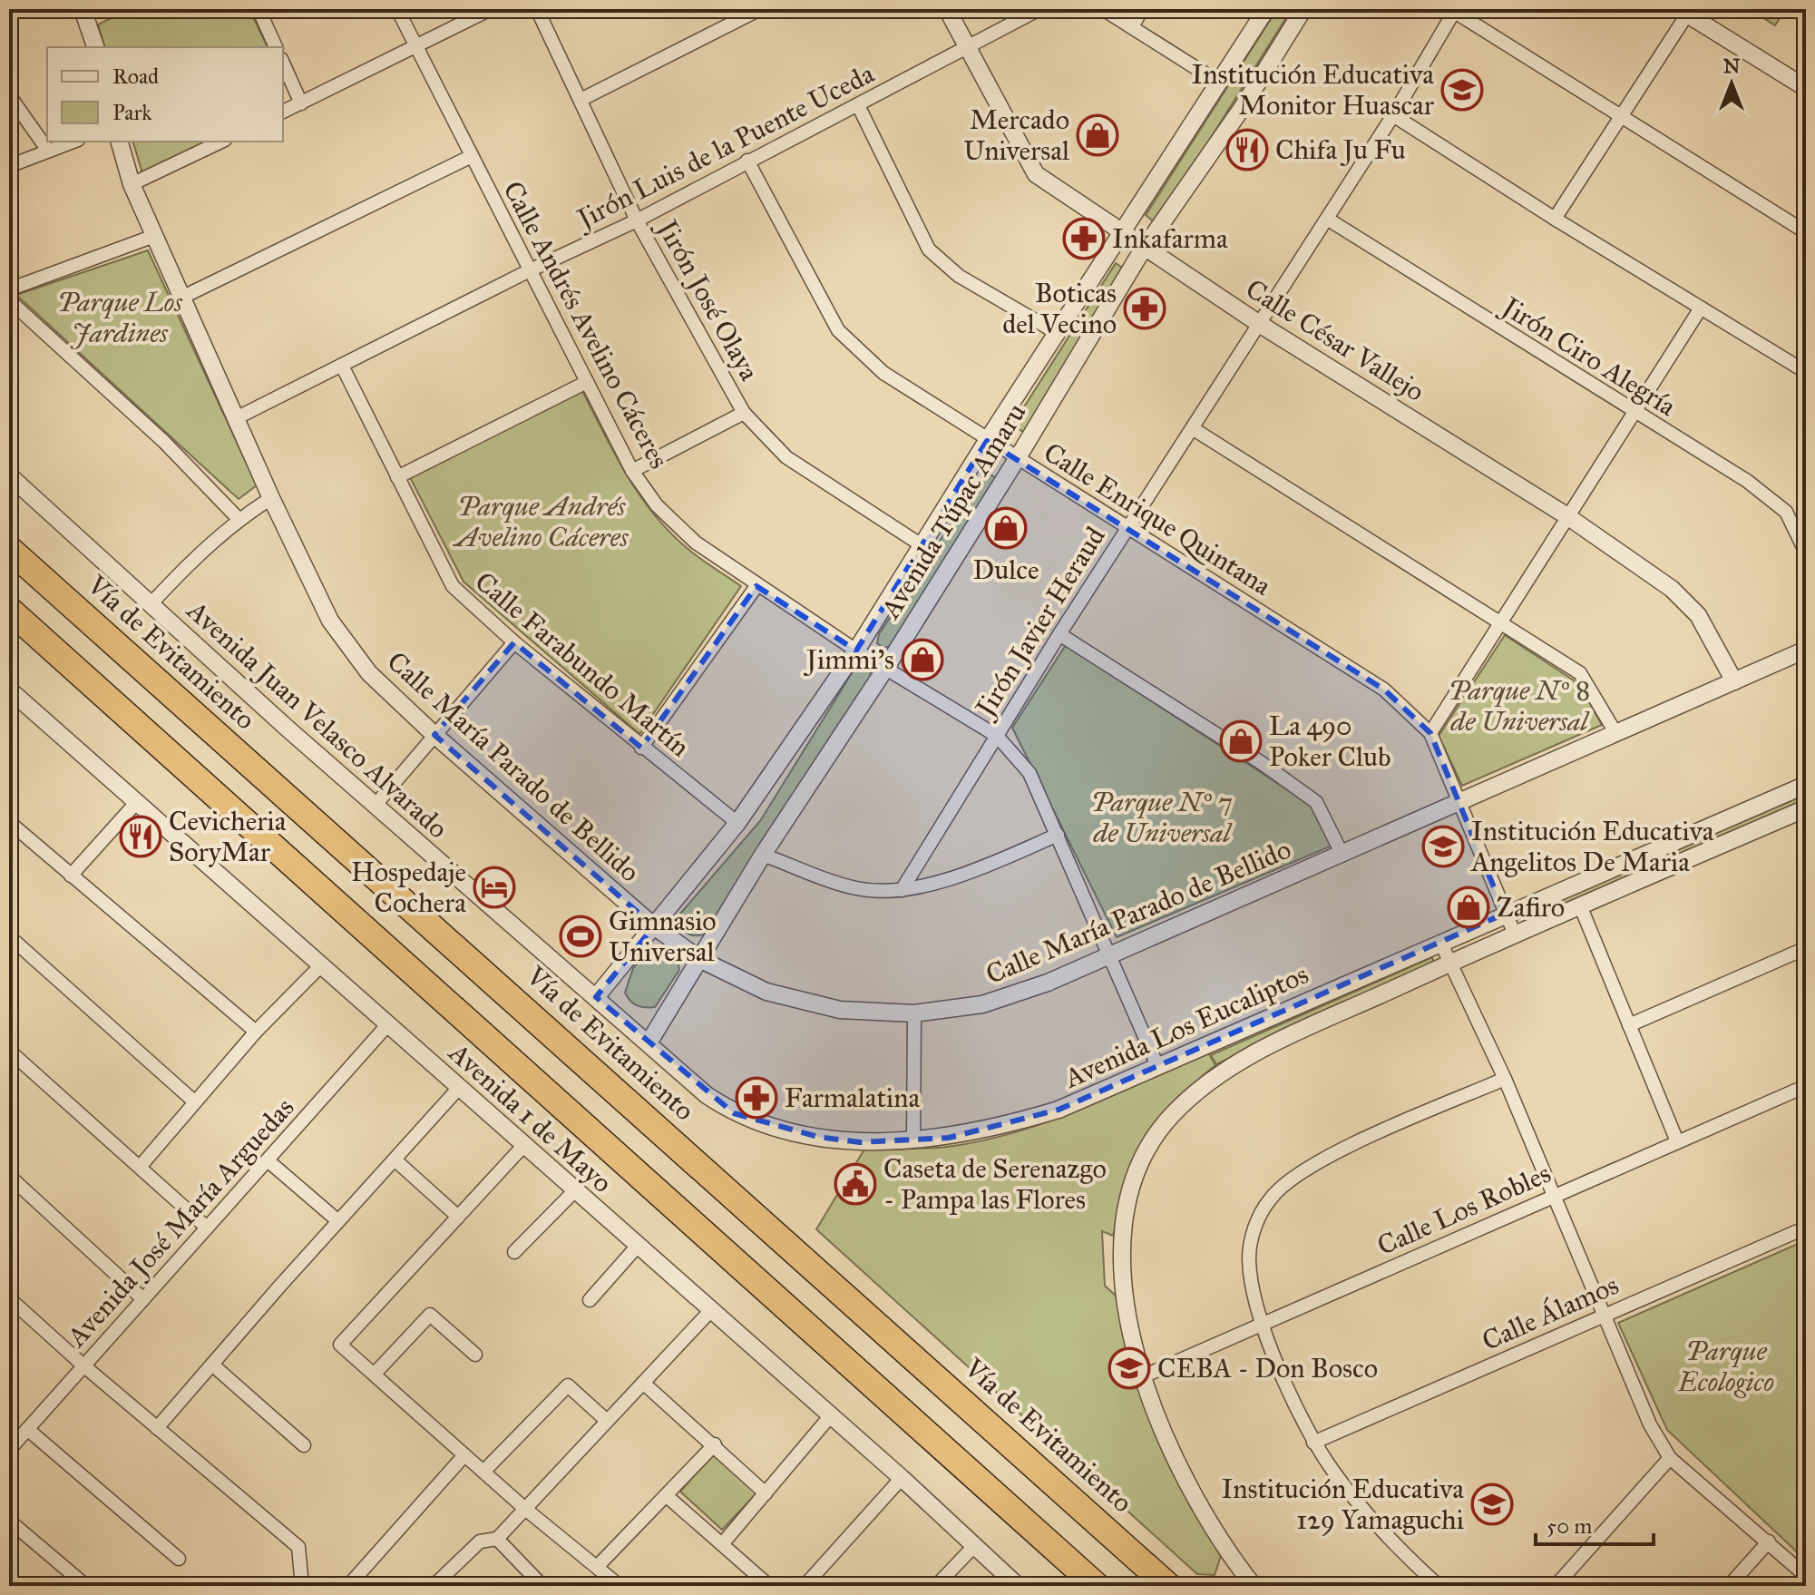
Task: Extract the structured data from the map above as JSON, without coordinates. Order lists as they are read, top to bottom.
{
  "streets": {
    "highway": ["Vía de Evitamiento"],
    "street": [
      "Jirón Luis de la Puente Uceda",
      "Jirón José Olaya",
      "Calle Andrés Avelino Cáceres",
      "Calle César Vallejo",
      "Jirón Ciro Alegría",
      "Avenida Túpac Amaru",
      "Calle Enrique Quintana",
      "Jirón Javier Heraud",
      "Calle Farabundo Martín",
      "Avenida Juan Velasco Alvarado",
      "Calle María Parado de Bellido",
      "Avenida Los Eucaliptos",
      "Avenida 1 de Mayo",
      "Calle Los Robles",
      "Avenida José María Arguedas",
      "Calle Álamos"
    ]
  },
  "crossings": [
    ["Jirón Luis de la Puente Uceda", "Jirón José Olaya"],
    ["Jirón Luis de la Puente Uceda", "Calle Andrés Avelino Cáceres"],
    ["Jirón Luis de la Puente Uceda", "Calle César Vallejo"],
    ["Jirón Luis de la Puente Uceda", "Calle Enrique Quintana"],
    ["Jirón Luis de la Puente Uceda", "Calle Farabundo Martín"],
    ["Jirón Luis de la Puente Uceda", "Calle María Parado de Bellido"],
    ["Jirón José Olaya", "Avenida Túpac Amaru"],
    ["Calle Andrés Avelino Cáceres", "Avenida Túpac Amaru"],
    ["Calle Andrés Avelino Cáceres", "Jirón Javier Heraud"],
    ["Calle Andrés Avelino Cáceres", "Calle María Parado de Bellido"],
    ["Calle Andrés Avelino Cáceres", "Avenida Los Eucaliptos"],
    ["Calle César Vallejo", "Avenida Túpac Amaru"],
    ["Calle César Vallejo", "Jirón Javier Heraud"],
    ["Calle César Vallejo", "Calle María Parado de Bellido"],
    ["Jirón Ciro Alegría", "Jirón Javier Heraud"],
    ["Avenida Túpac Amaru", "Calle Enrique Quintana"],
    ["Avenida Túpac Amaru", "Calle Farabundo Martín"],
    ["Avenida Túpac Amaru", "Avenida Juan Velasco Alvarado"],
    ["Avenida Túpac Amaru", "Calle María Parado de Bellido"],
    ["Avenida Túpac Amaru", "Avenida Los Eucaliptos"],
    ["Calle Enrique Quintana", "Jirón Javier Heraud"],
    ["Calle Enrique Quintana", "Calle María Parado de Bellido"],
    ["Calle Enrique Quintana", "Avenida Los Eucaliptos"],
    ["Avenida Juan Velasco Alvarado", "Avenida Los Eucaliptos"],
    ["Avenida Los Eucaliptos", "Calle Los Robles"],
    ["Avenida 1 de Mayo", "Avenida José María Arguedas"]
  ],
  "parks": [
    "Parque Los Jardines",
    "Parque Andrés Avelino Cáceres",
    "Parque Nº 8 de Universal",
    "Parque Nº 7 de Universal",
    "Parque Ecologico"
  ],
  "places": {
    "school or university": [
      "Institución Educativa Monitor Huascar",
      "Institución Educativa Angelitos De Maria",
      "CEBA - Don Bosco",
      "Institución Educativa 129 Yamaguchi"
    ],
    "shop": [
      "Mercado Universal",
      "Dulce",
      "Jimmi's",
      "La 490 Poker Club",
      "Zafiro"
    ],
    "restaurant": ["Chifa Ju Fu", "Cevicheria SoryMar"],
    "pharmacy": ["Inkafarma", "Boticas del Vecino", "Farmalatina"],
    "hotel": ["Hospedaje Cochera"],
    "sports": ["Gimnasio Universal"],
    "public building": ["Caseta de Serenazgo - Pampa las Flores"]
  },
  "legend": ["Road", "Park"],
  "scale_bar": "50 m",
  "north": "top"
}
